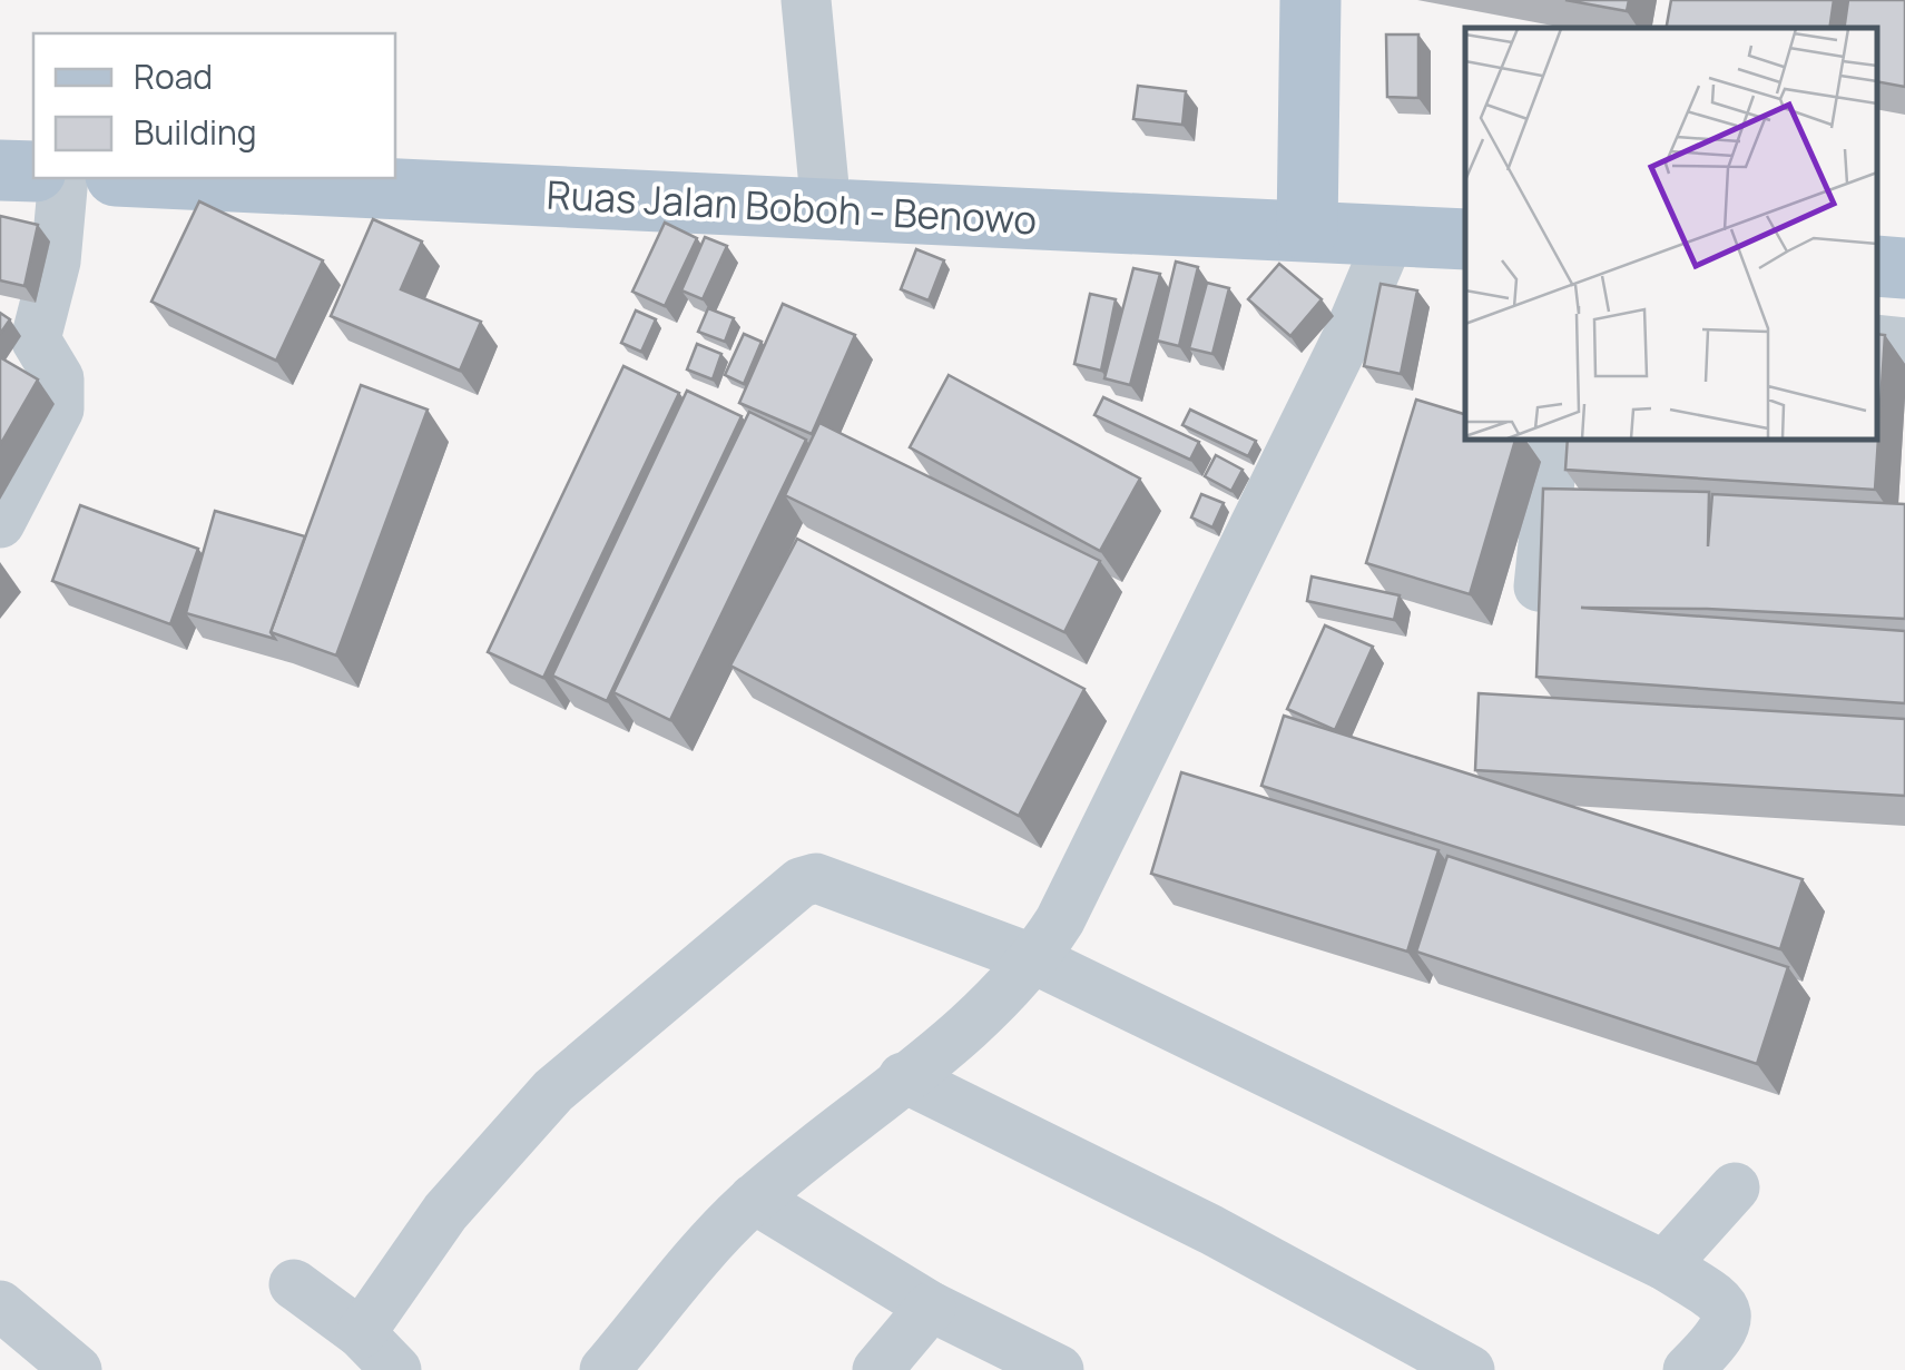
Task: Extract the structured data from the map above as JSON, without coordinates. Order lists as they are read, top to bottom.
{
  "streets": {
    "main road": ["Ruas Jalan Boboh - Benowo"]
  },
  "legend": ["Road", "Building"]
}
